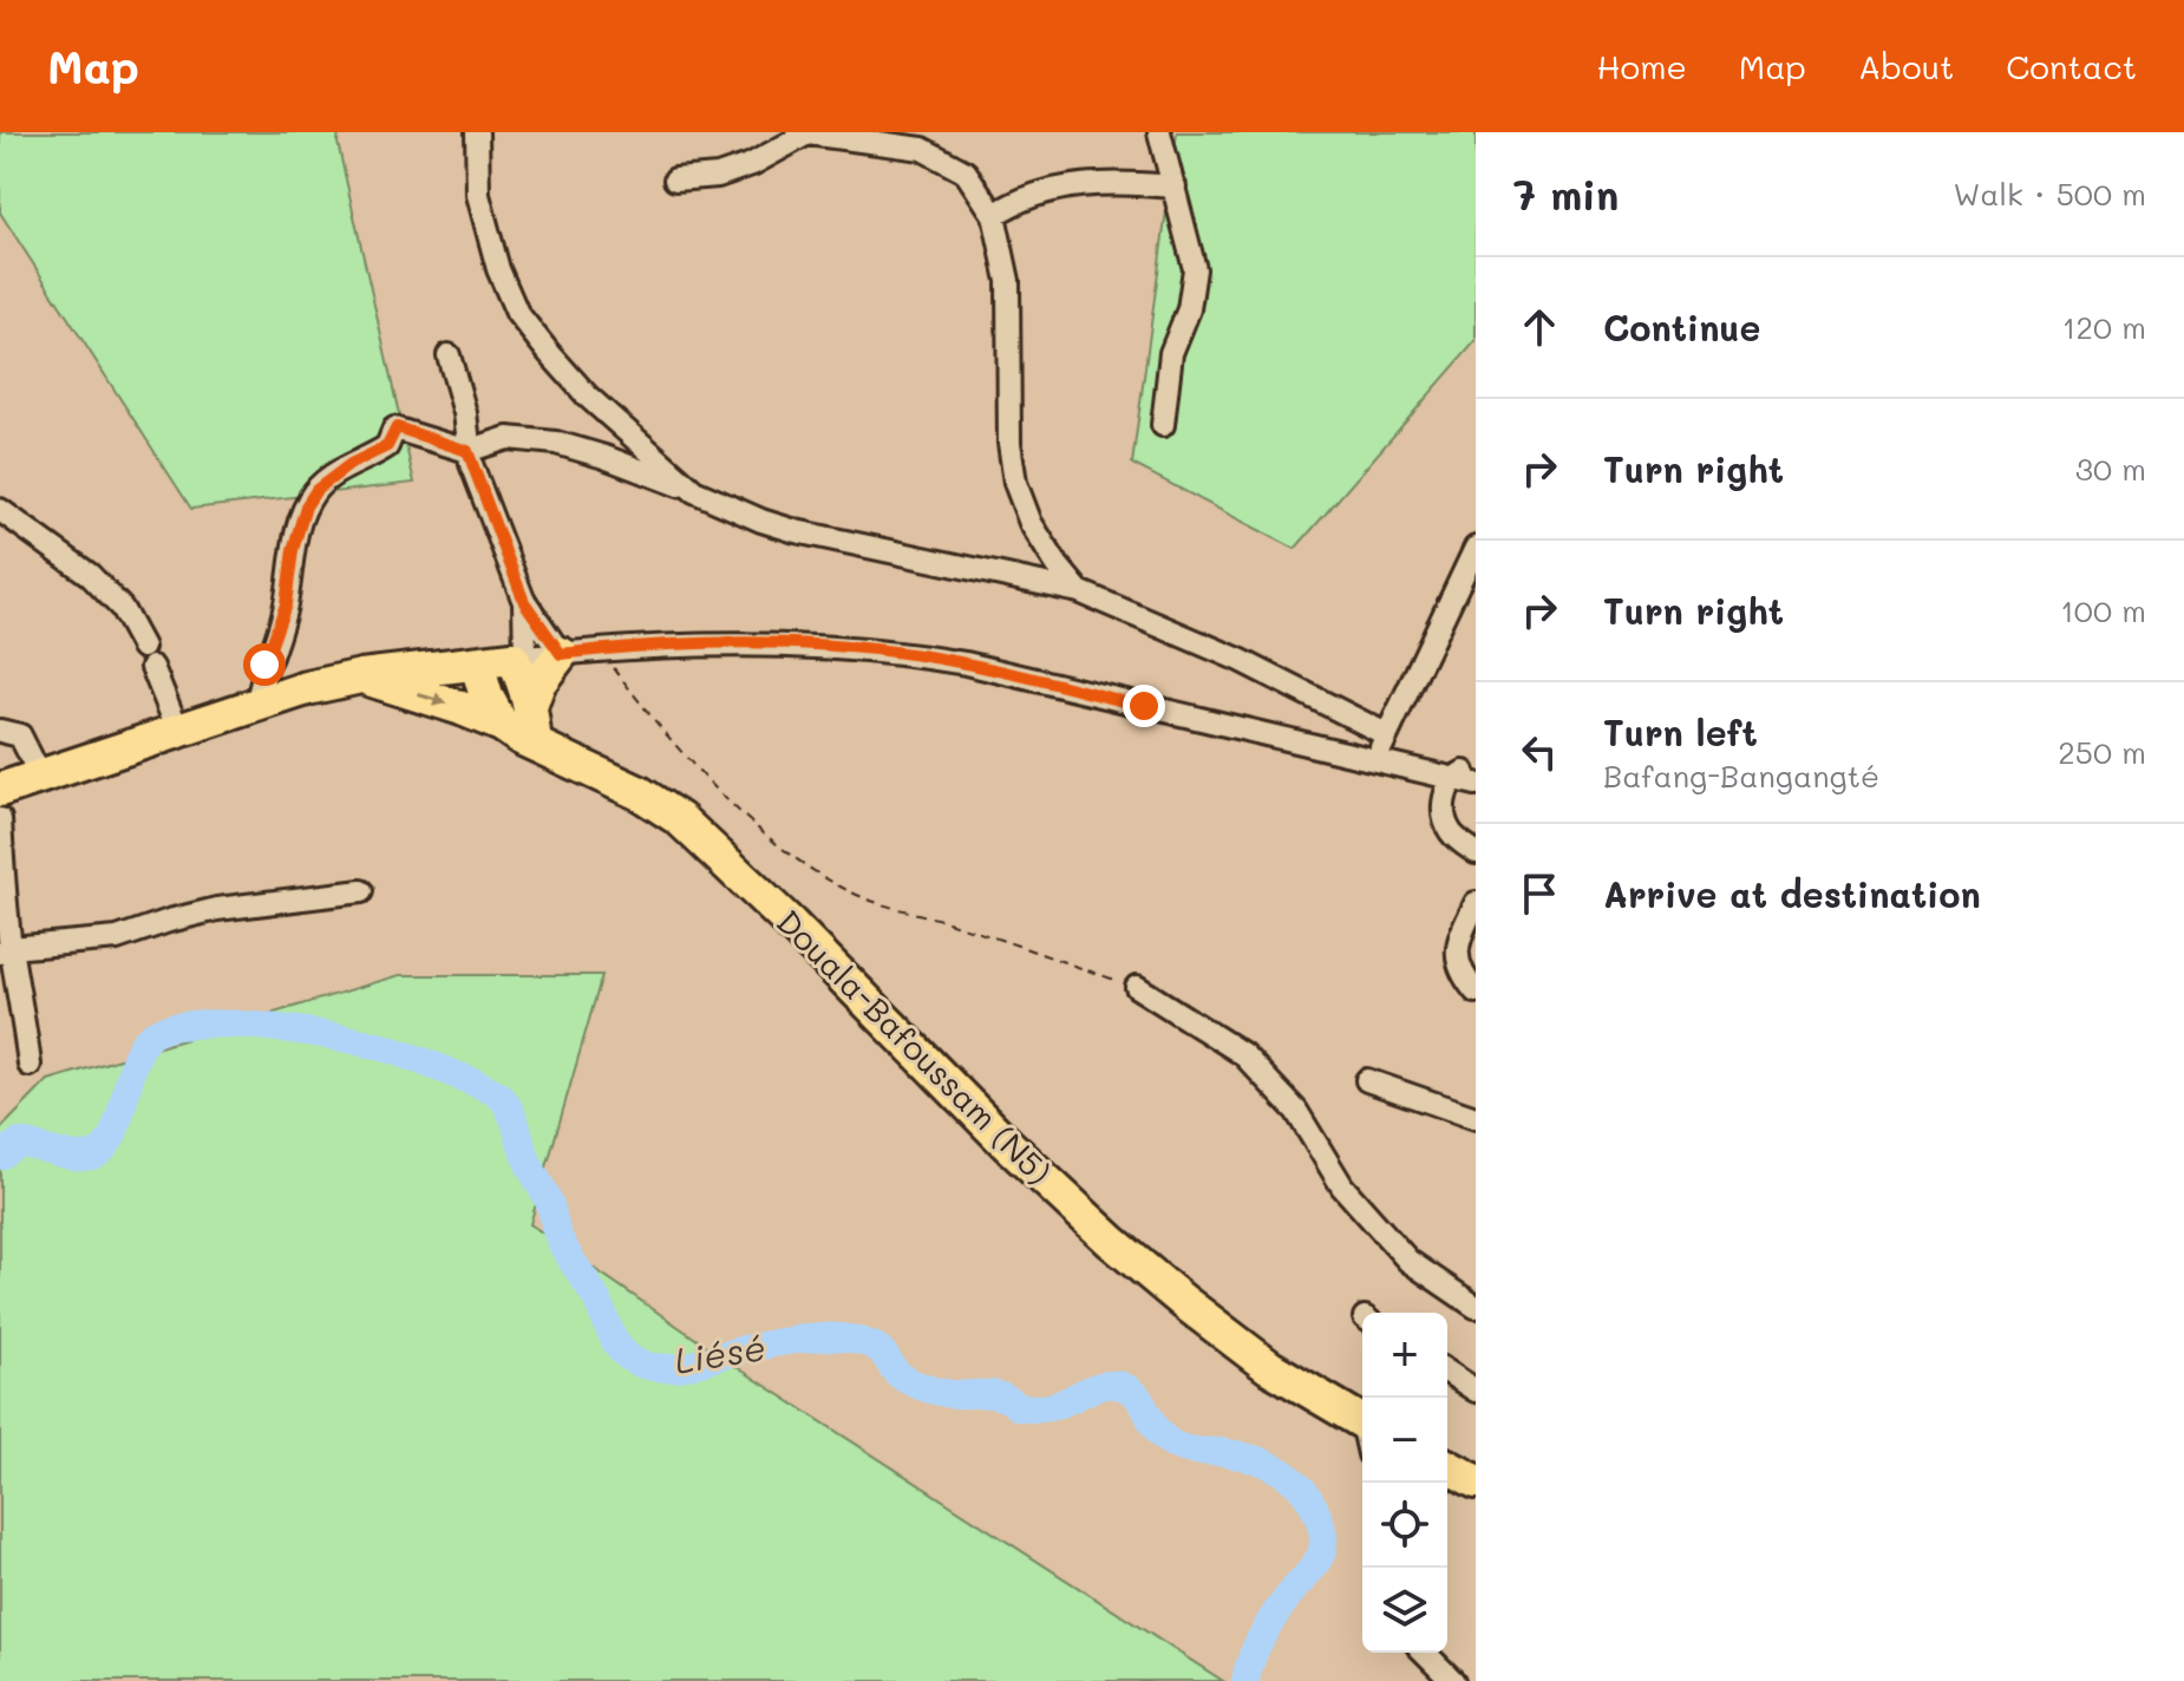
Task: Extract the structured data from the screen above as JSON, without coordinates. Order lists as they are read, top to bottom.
{
  "streets": {
    "highway": ["Douala-Bafoussam (N5)"]
  },
  "water": ["Liésé"],
  "page": {
    "header": "Map",
    "nav": [
      "Home",
      "Map",
      "About",
      "Contact"
    ],
    "heading": ["7 min", "Walk · 500 m"],
    "list": [
      ["Continue", "120 m"],
      ["Turn right", "30 m"],
      ["Turn right", "100 m"],
      ["Turn left", "Bafang-Bangangté", "250 m"],
      "Arrive at destination"
    ],
    "map_buttons": ["+", "−"]
  }
}
